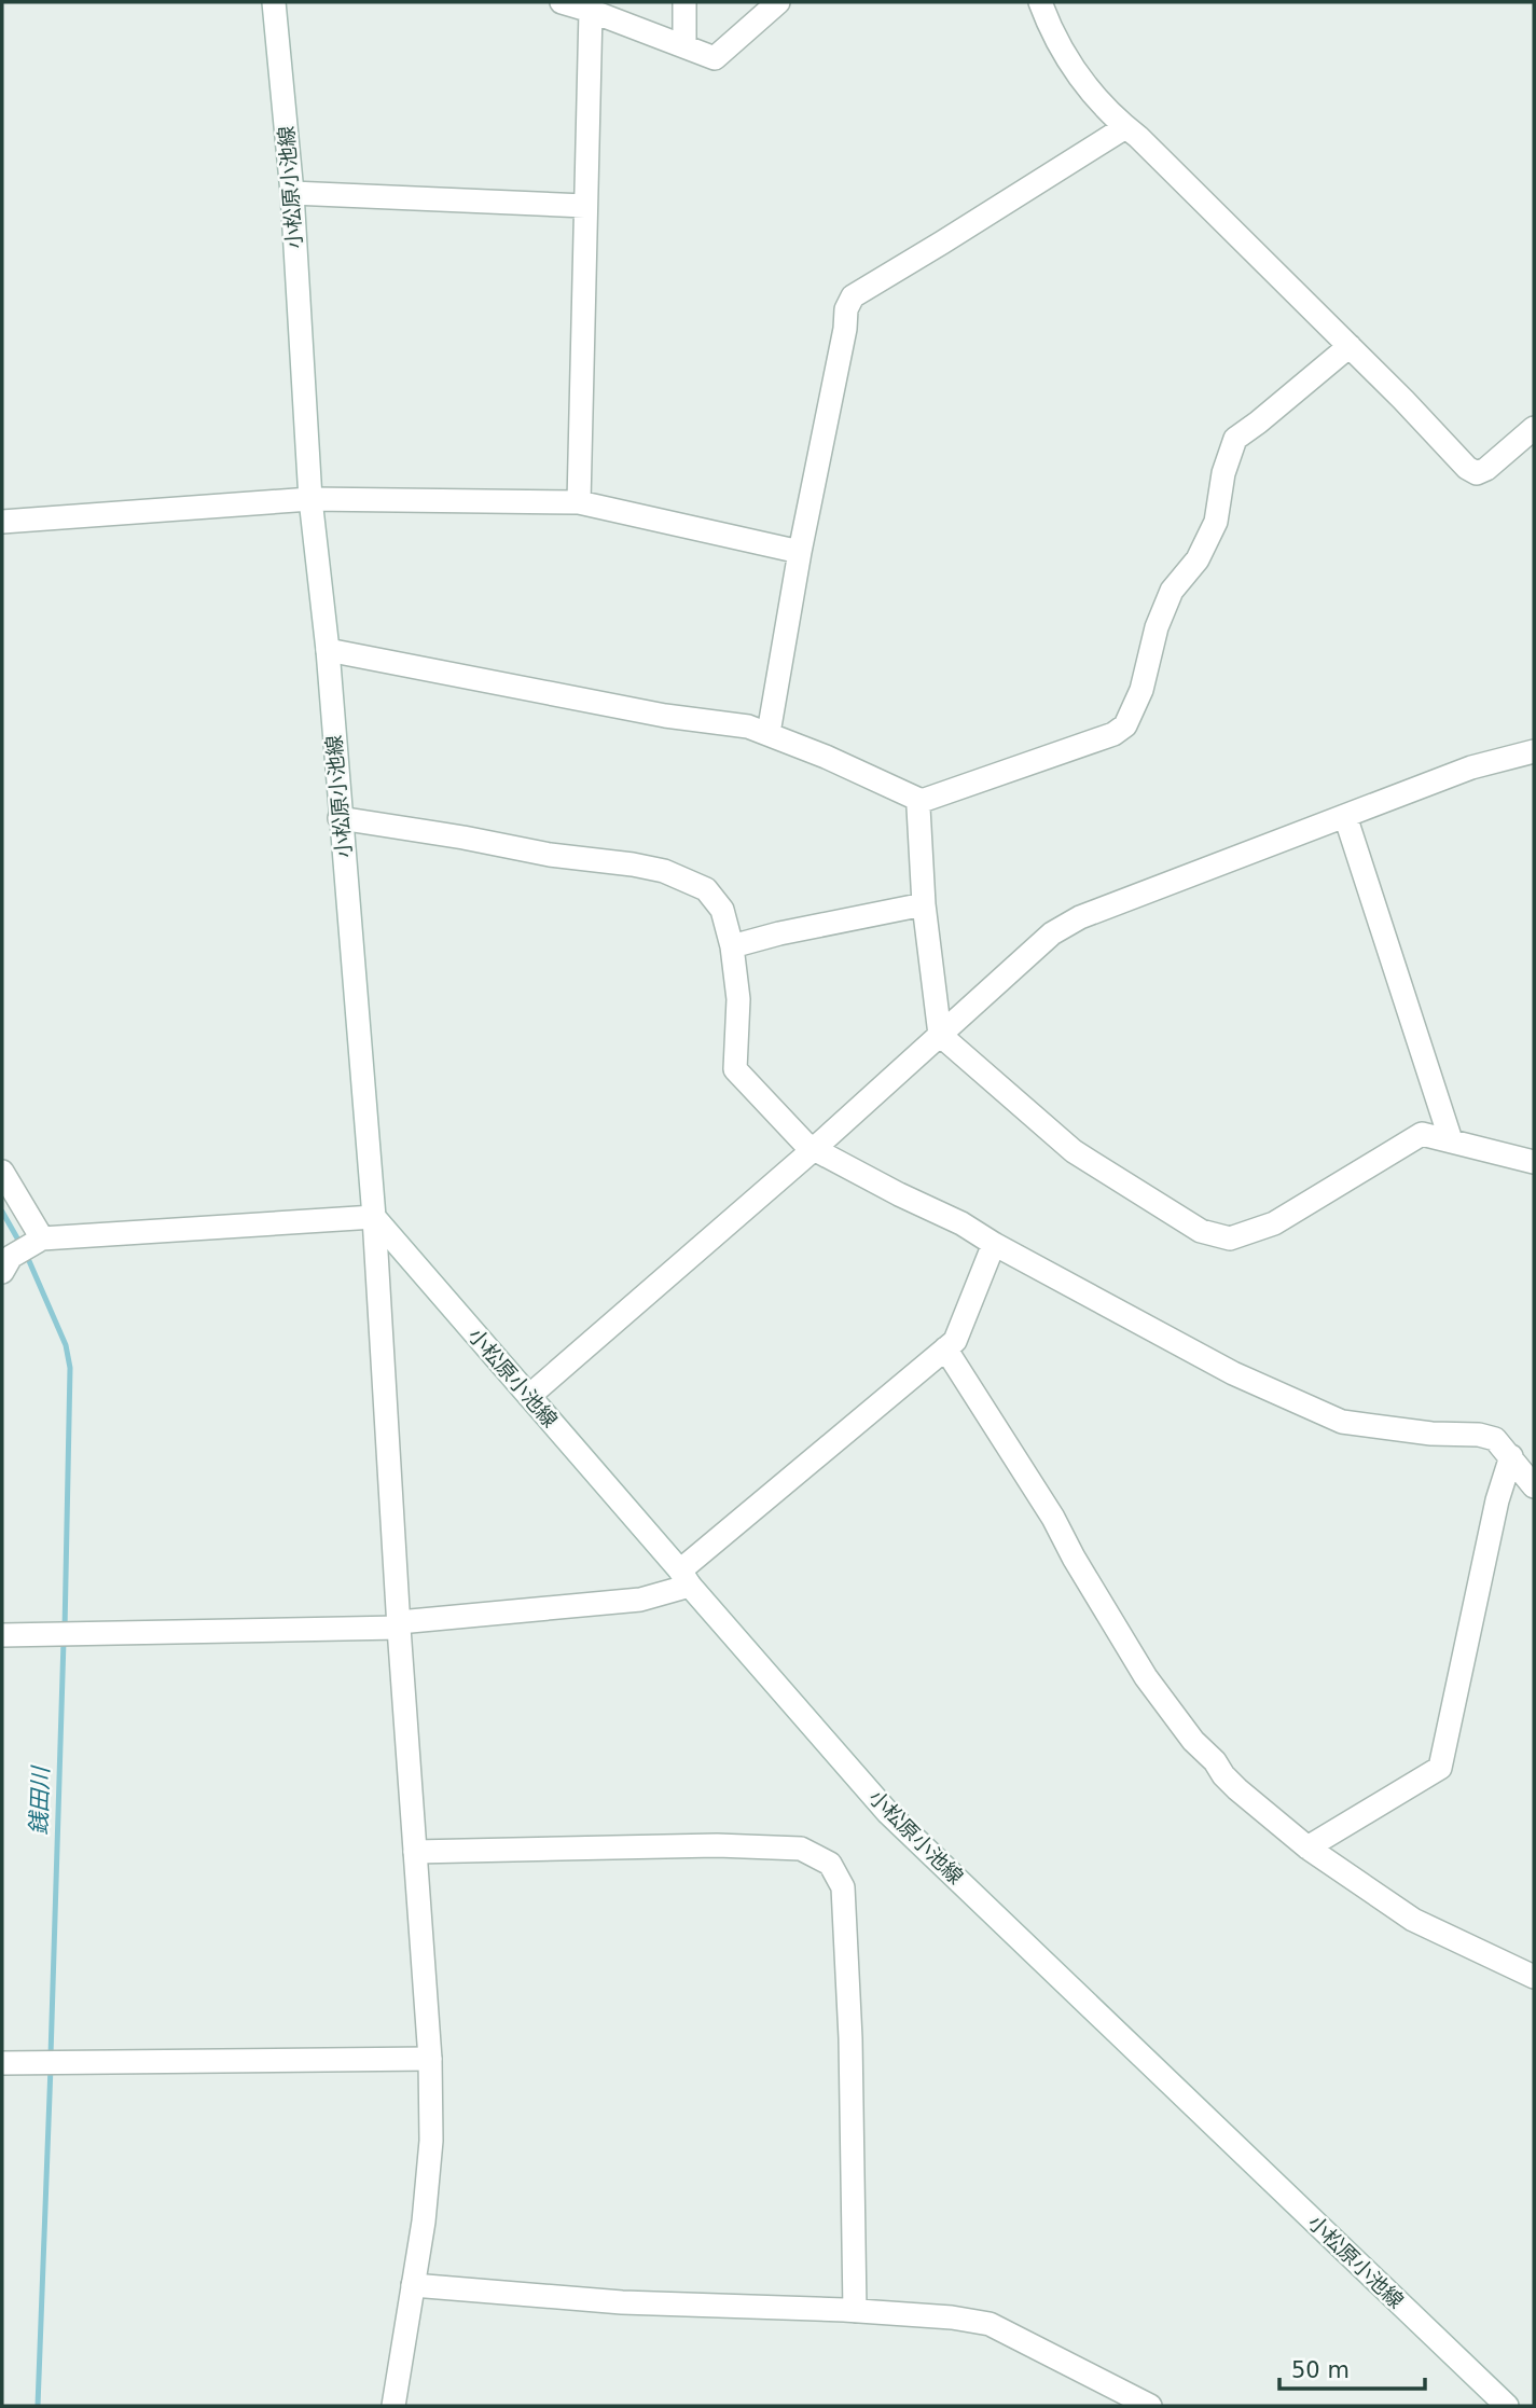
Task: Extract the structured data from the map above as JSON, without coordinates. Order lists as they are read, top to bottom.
{
  "streets": {
    "street": ["小松原小池線"]
  },
  "water": ["銭田川"],
  "scale_bar": "50 m"
}
